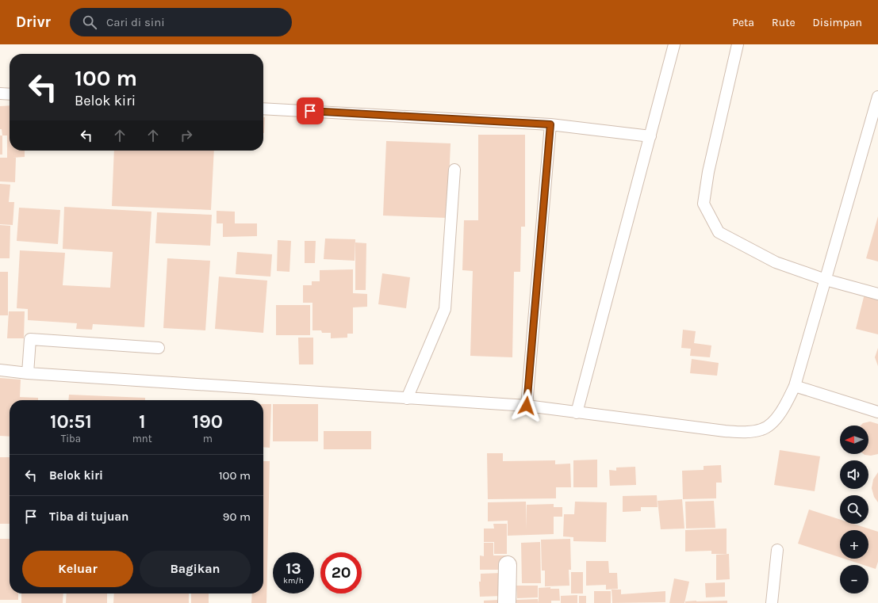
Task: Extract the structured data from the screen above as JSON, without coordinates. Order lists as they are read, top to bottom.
{
  "north": "left",
  "page": {
    "header": "Drivr",
    "search": "Cari di sini",
    "nav": ["Peta", "Rute", "Disimpan"],
    "turn": ["100 m", "Belok kiri"],
    "eta": [
      "10:51",
      "Tiba",
      "1",
      "mnt",
      "190",
      "m"
    ],
    "map_buttons": ["+", "−"],
    "list": [
      {
        "name": "Belok kiri",
        "value": "100 m"
      },
      {
        "name": "Tiba di tujuan",
        "value": "90 m"
      }
    ],
    "buttons": ["Keluar", "Bagikan"],
    "speed": "13 km/h",
    "limit": "20"
  }
}
